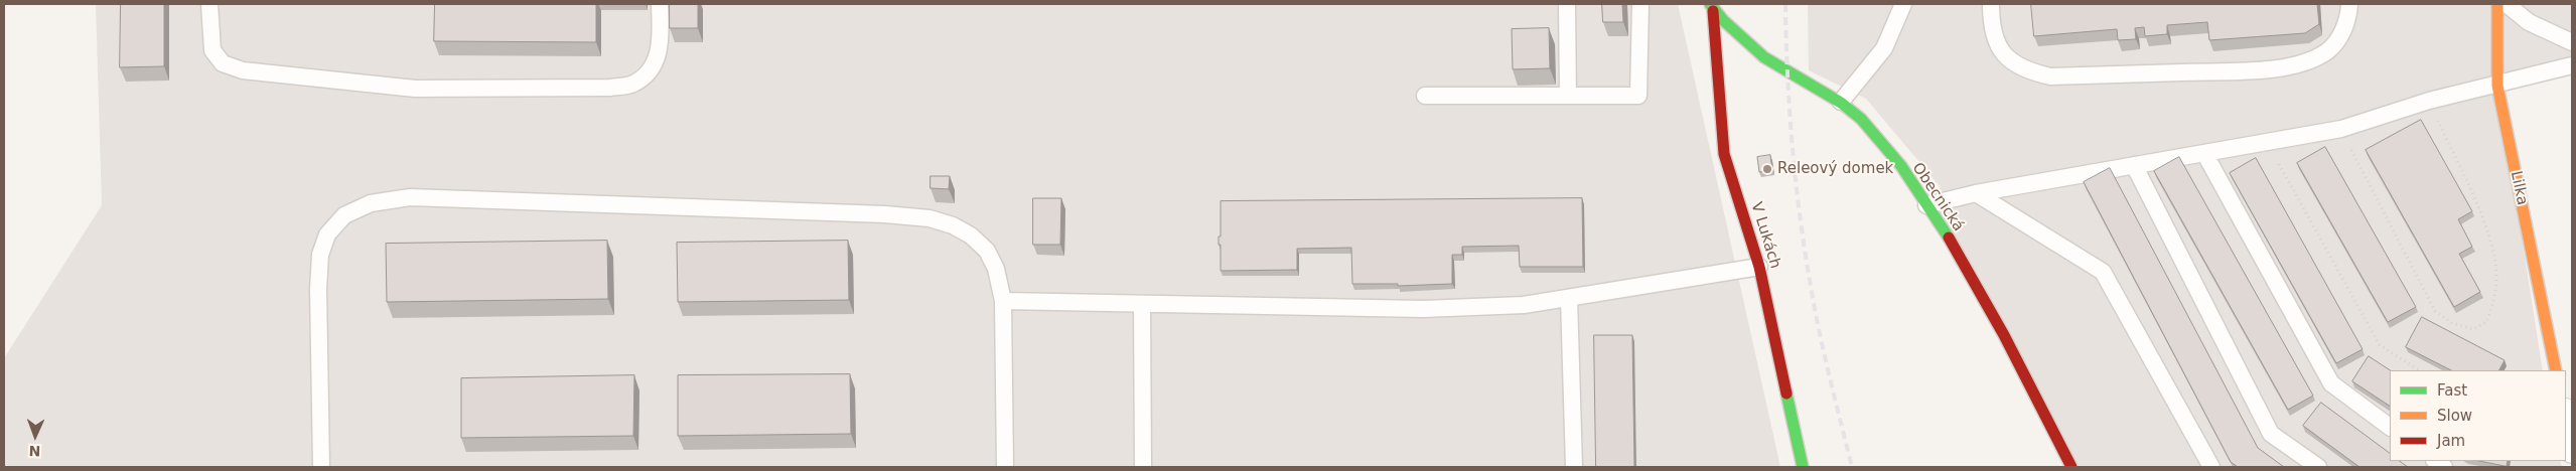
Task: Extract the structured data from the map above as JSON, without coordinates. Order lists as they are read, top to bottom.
{
  "streets": {
    "street": ["Lilka", "Obecnická", "V Lukách"]
  },
  "crossings": [
    ["Obecnická", "V Lukách"]
  ],
  "places": ["Releový domek"],
  "legend": ["Fast", "Slow", "Jam"],
  "north": "bottom"
}
